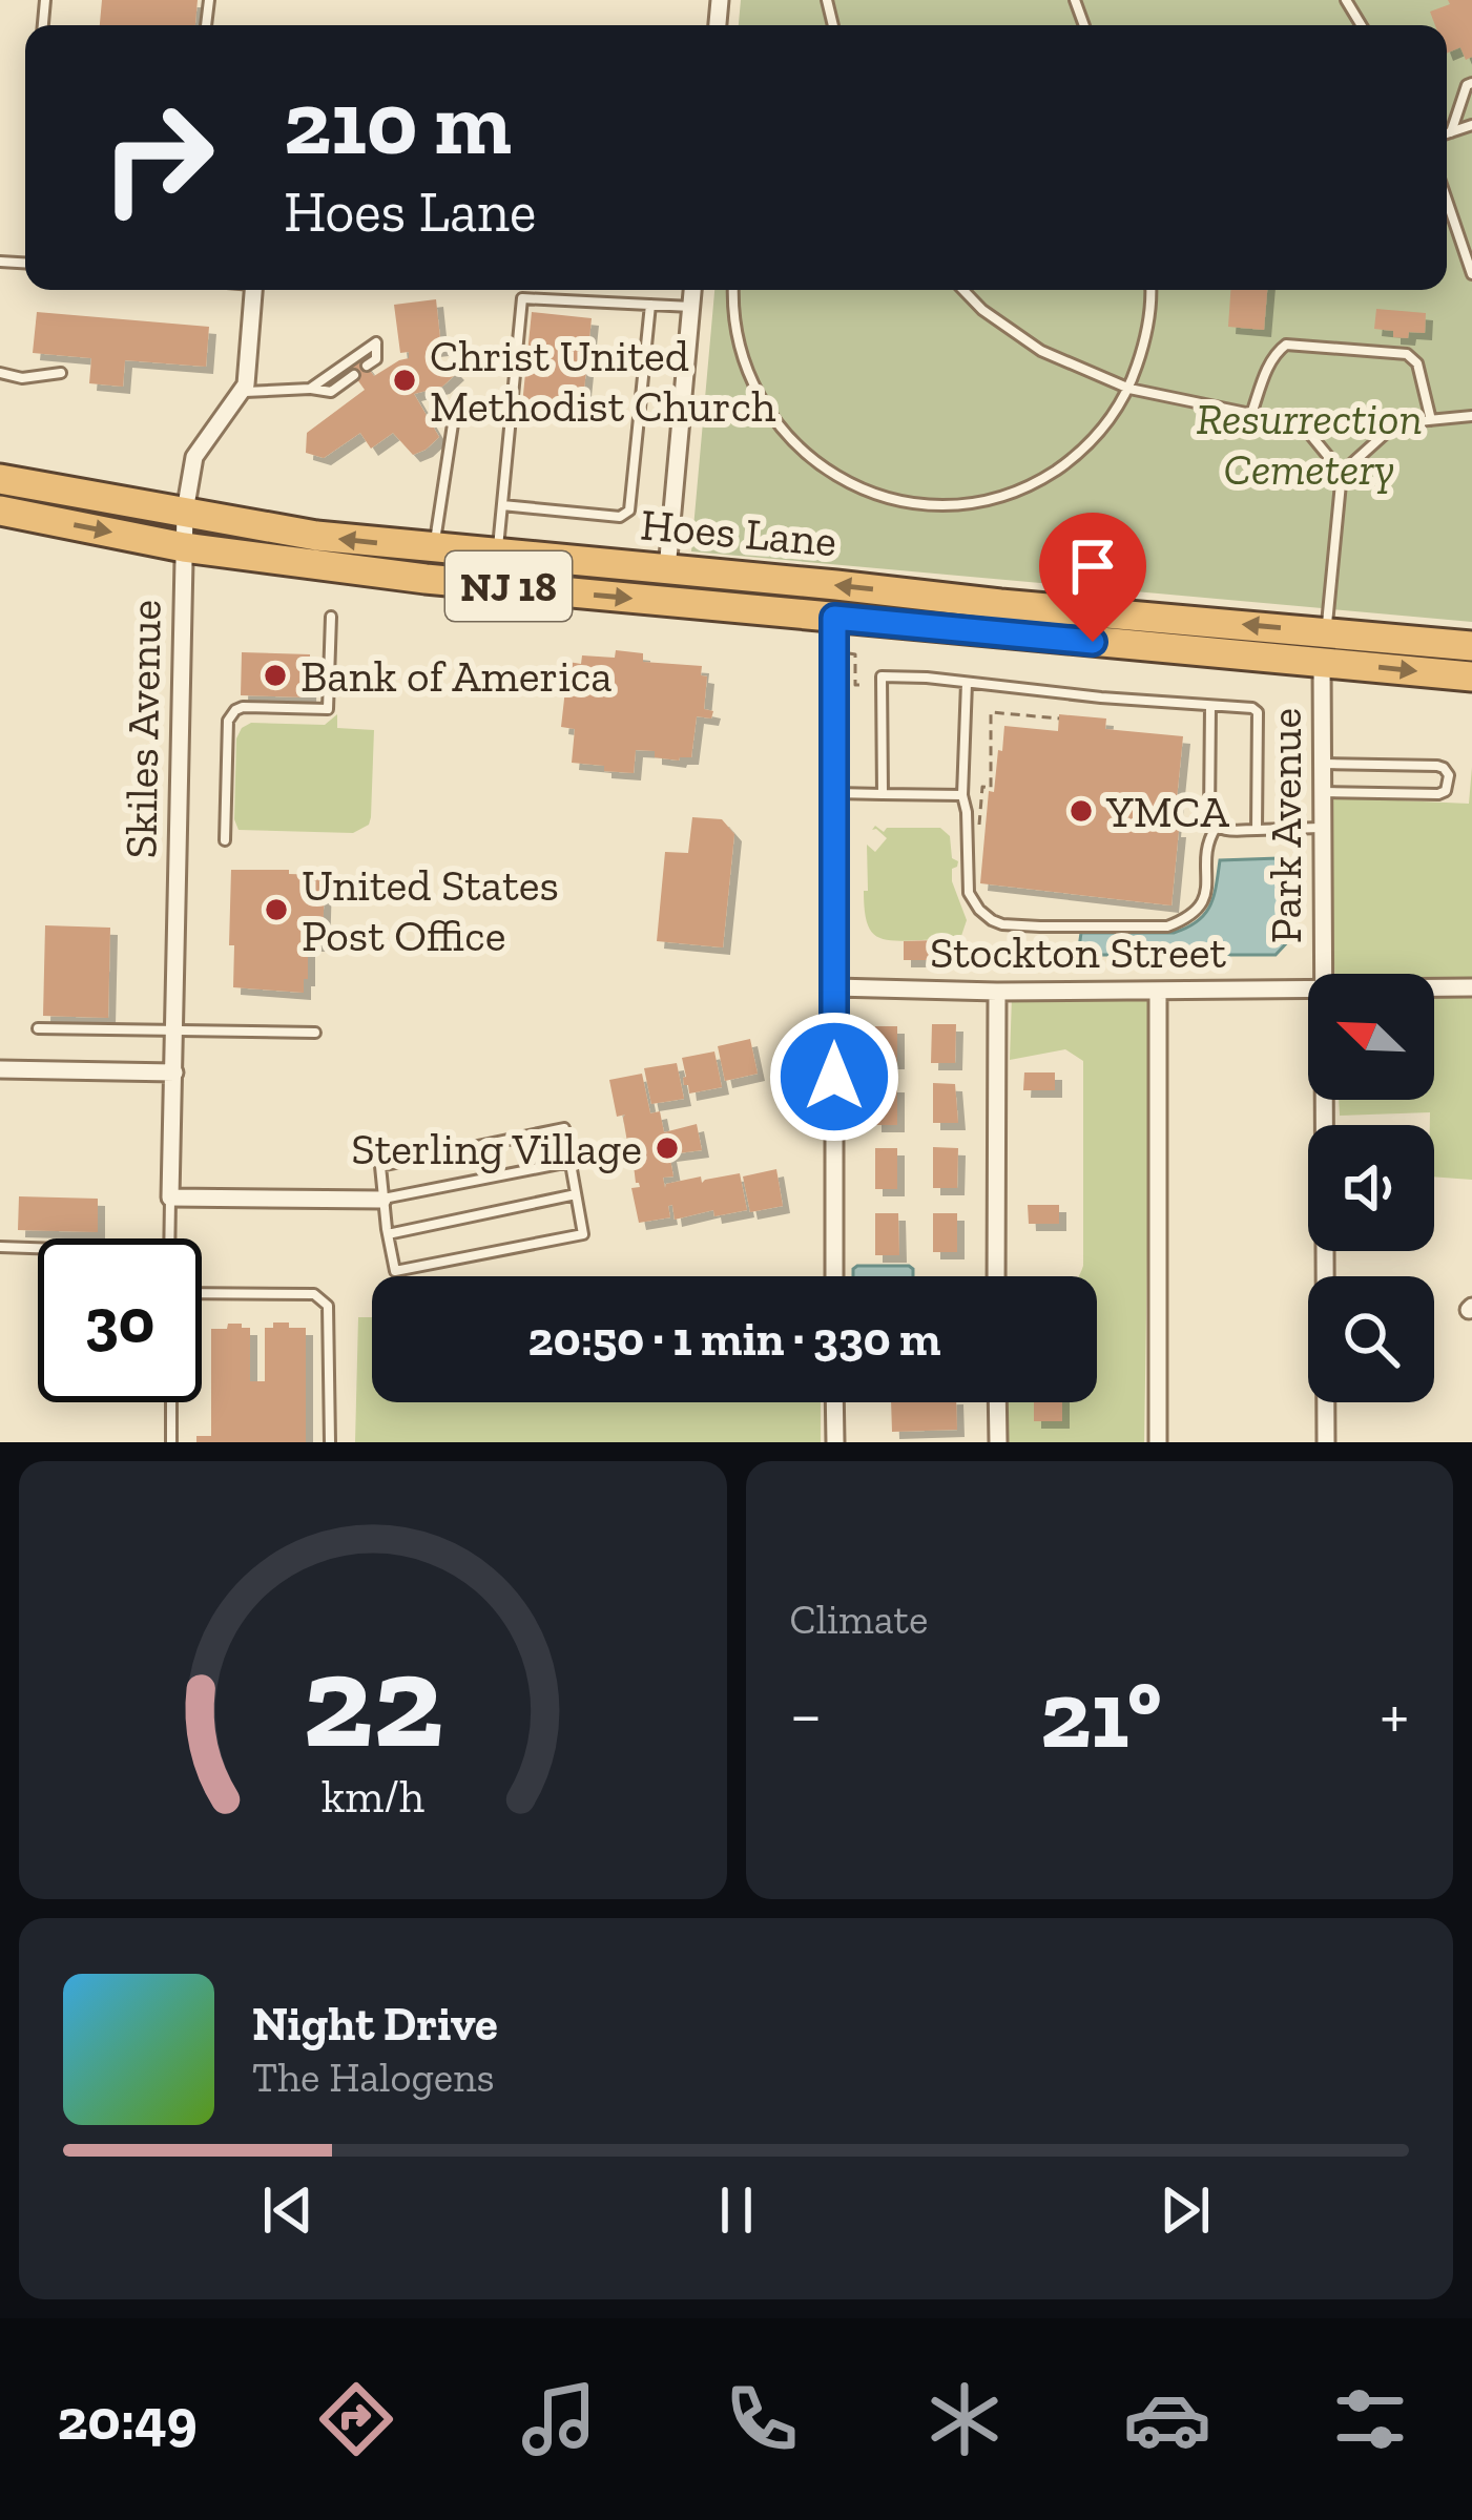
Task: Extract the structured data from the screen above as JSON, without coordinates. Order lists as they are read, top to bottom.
{
  "streets": {
    "highway": ["Hoes Lane", "NJ 18"],
    "street": ["Skiles Avenue", "Park Avenue", "Stockton Street"]
  },
  "crossings": [
    ["Hoes Lane", "Skiles Avenue"],
    ["Hoes Lane", "Park Avenue"]
  ],
  "parks": ["Resurrection Cemetery"],
  "places": [
    "Christ United Methodist Church",
    "Bank of America",
    "YMCA",
    "United States Post Office",
    "Sterling Village"
  ],
  "north": "top left",
  "page": {
    "turn": ["210 m", "Hoes Lane"],
    "limit": "30",
    "trip": "20:50 · 1 min · 330 m",
    "tile": "Climate",
    "heat": ["−", "21°", "+"],
    "song": ["Night Drive", "The Halogens"],
    "tabs": "20:49",
    "gauge": ["22", "km/h"]
  }
}
